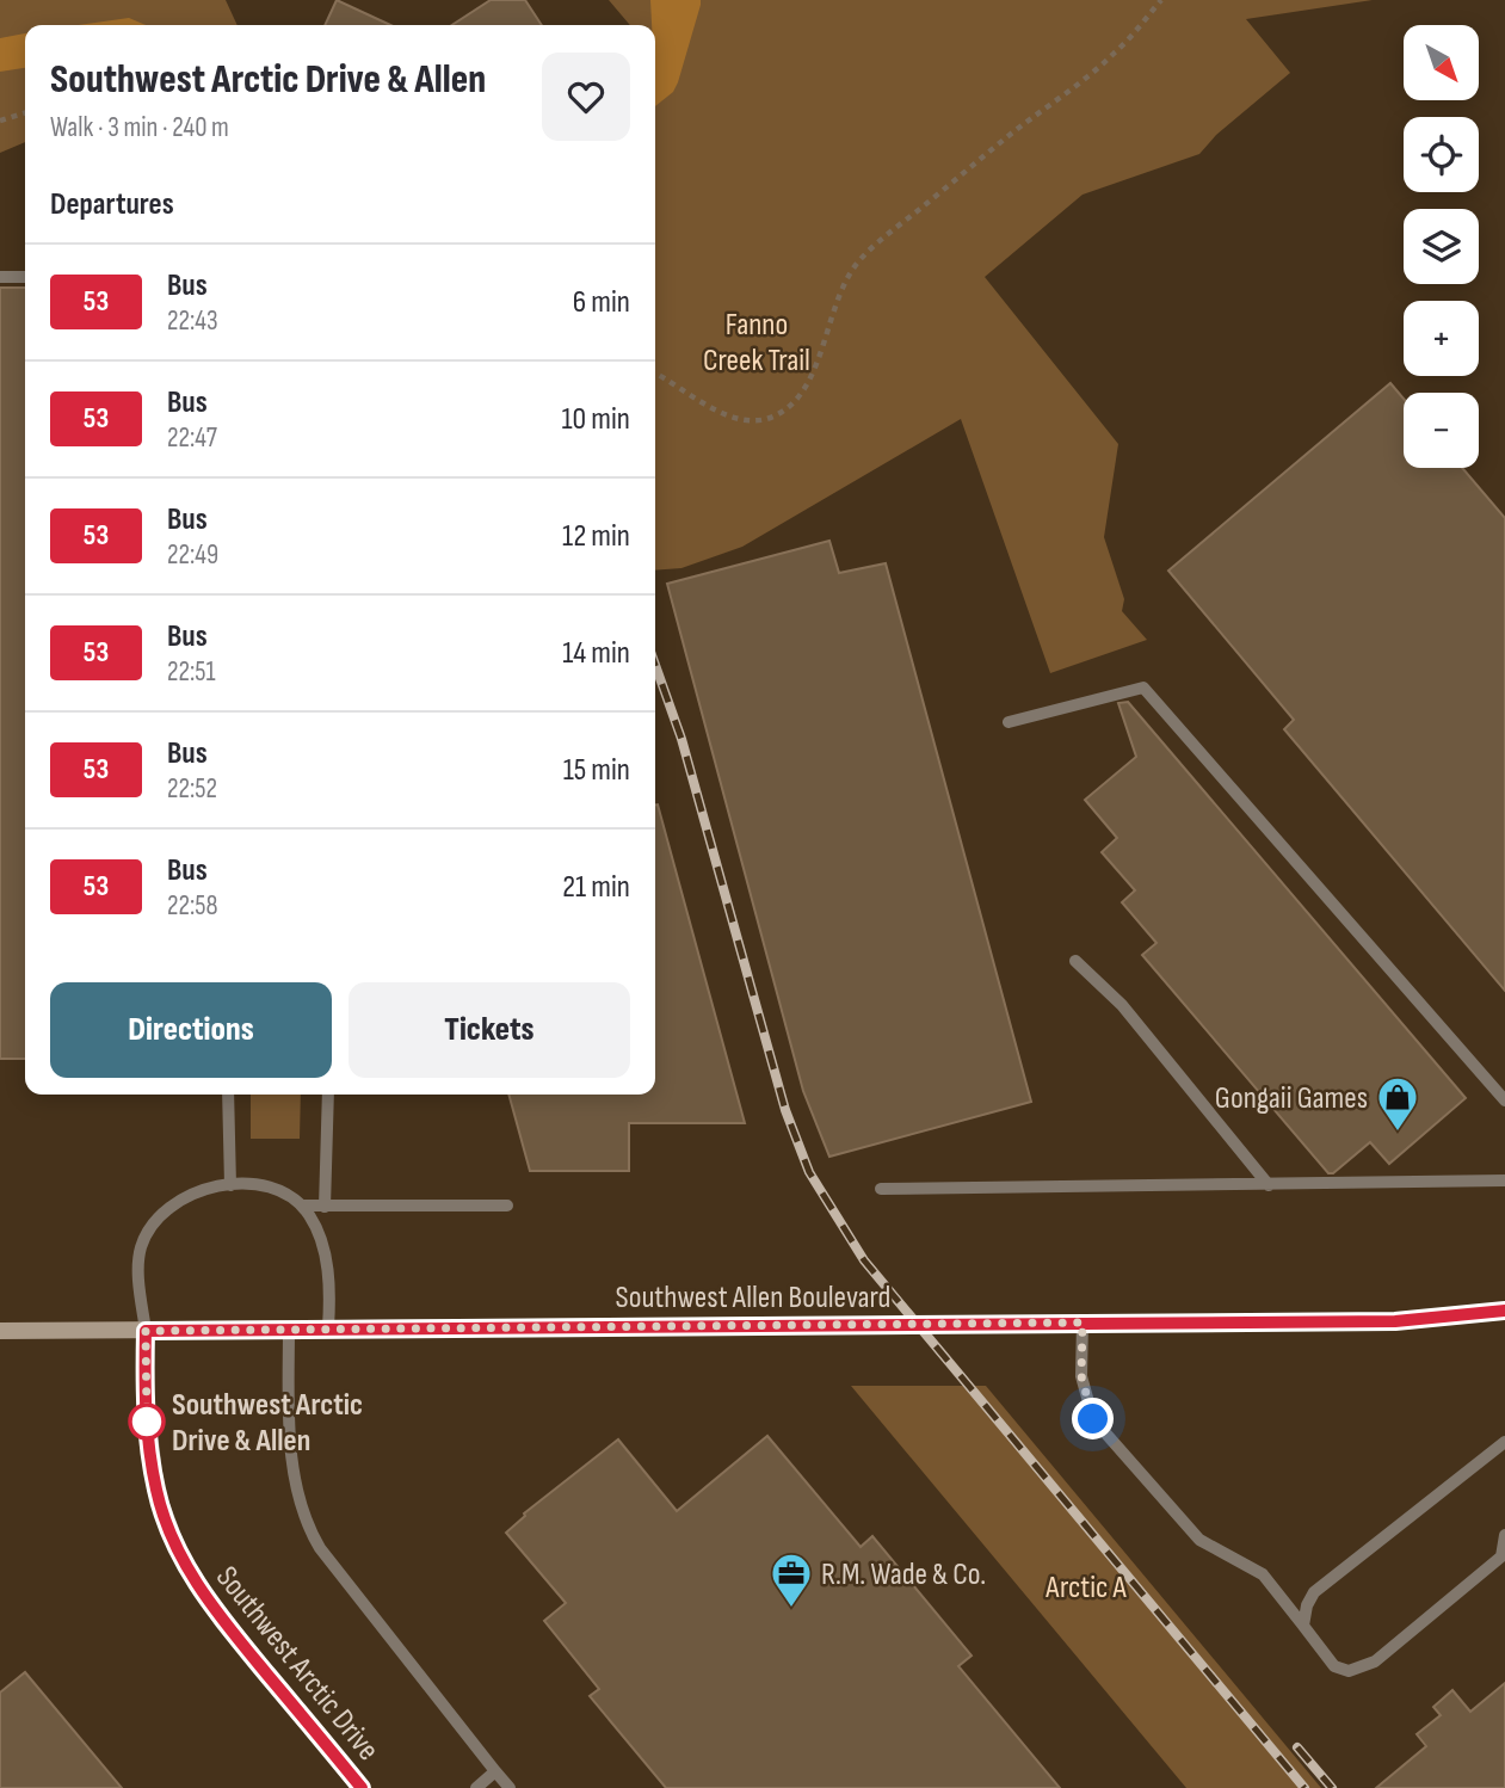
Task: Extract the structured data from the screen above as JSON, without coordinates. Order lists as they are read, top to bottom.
{
  "streets": {
    "main road": ["Southwest Allen Boulevard"],
    "street": ["Southwest Arctic Drive"]
  },
  "crossings": [
    ["Southwest Allen Boulevard", "Southwest Arctic Drive"]
  ],
  "parks": ["Fanno Creek Trail", "Arctic A"],
  "places": {
    "shop": ["Gongaii Games"],
    "other": ["Southwest Arctic Drive & Allen"],
    "office": ["R.M. Wade & Co."]
  },
  "lines": ["bus line 53"],
  "north": "bottom right",
  "page": {
    "map_buttons": ["+", "−"],
    "heading": [
      ["Southwest Arctic Drive & Allen", "Walk · 3 min · 240 m"],
      "Departures"
    ],
    "list": [
      {
        "mark": "53",
        "name": "Bus",
        "note": "22:43",
        "value": "6 min"
      },
      {
        "mark": "53",
        "name": "Bus",
        "note": "22:47",
        "value": "10 min"
      },
      {
        "mark": "53",
        "name": "Bus",
        "note": "22:49",
        "value": "12 min"
      },
      {
        "mark": "53",
        "name": "Bus",
        "note": "22:51",
        "value": "14 min"
      },
      {
        "mark": "53",
        "name": "Bus",
        "note": "22:52",
        "value": "15 min"
      },
      {
        "mark": "53",
        "name": "Bus",
        "note": "22:58",
        "value": "21 min"
      }
    ],
    "buttons": ["Directions", "Tickets"]
  }
}
